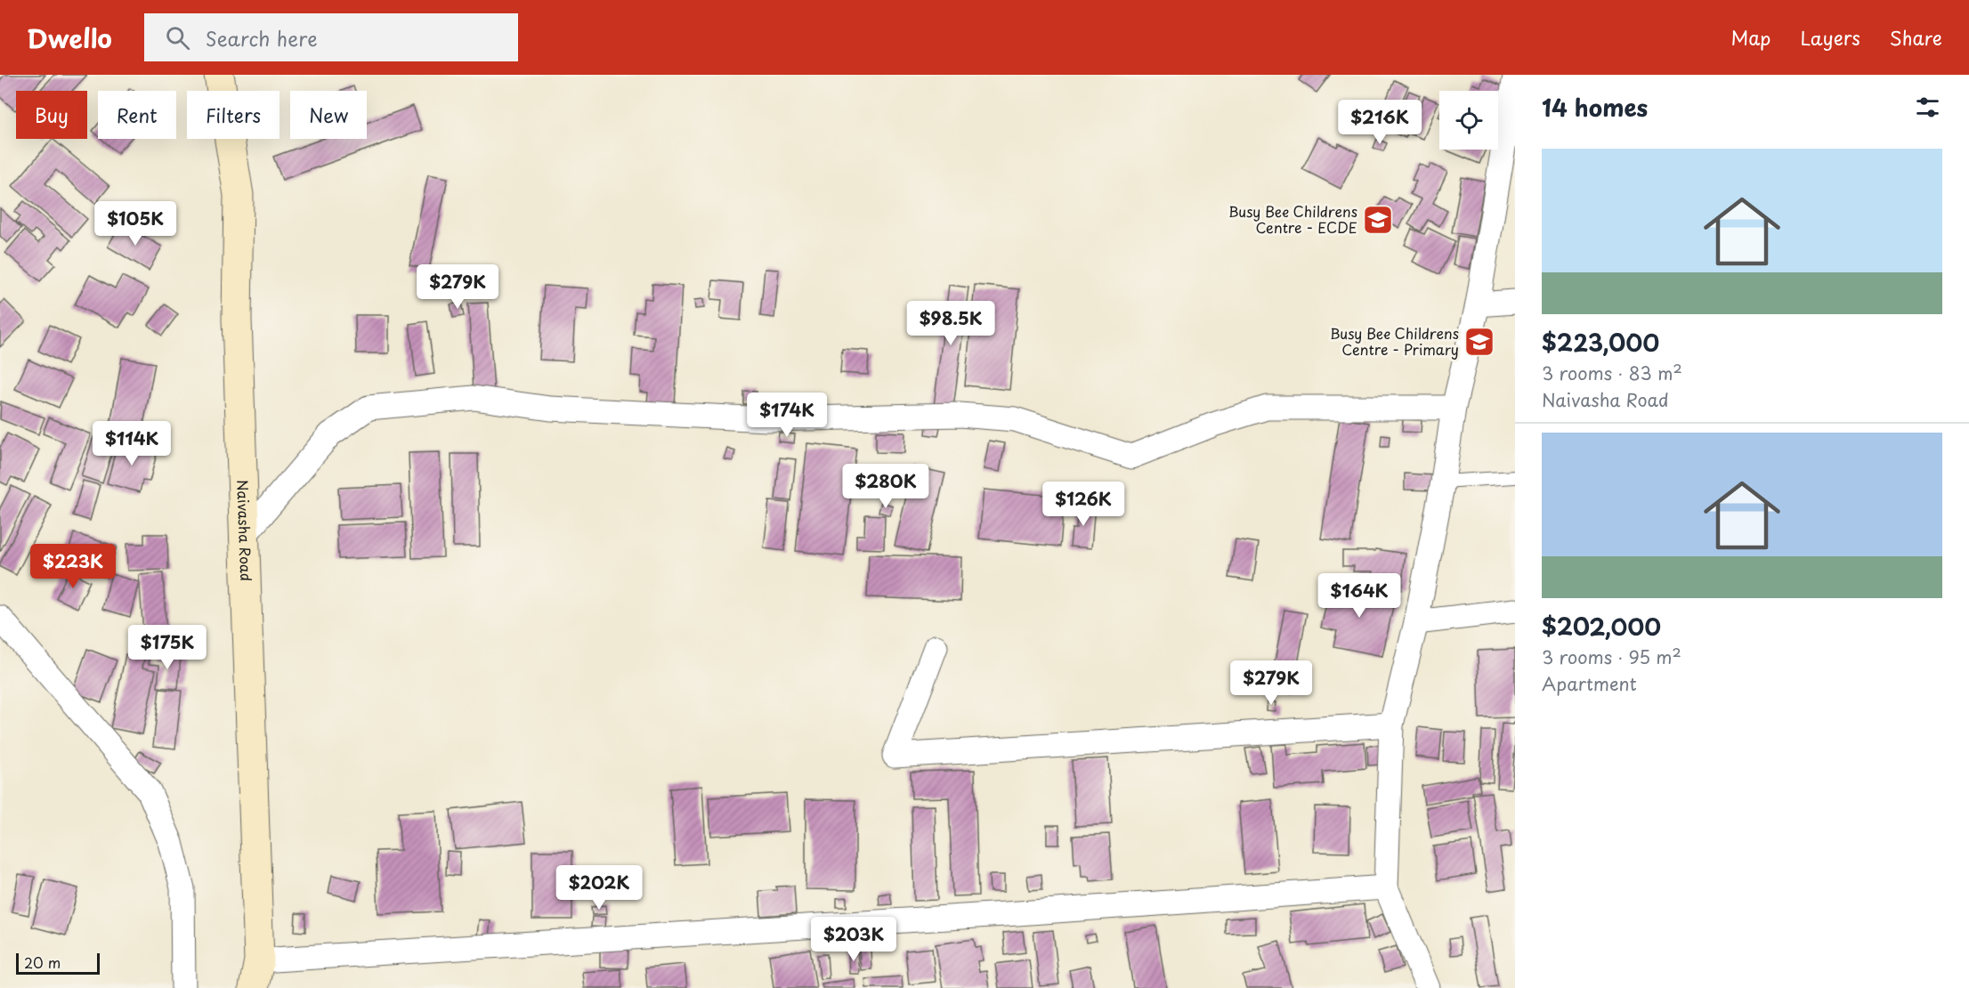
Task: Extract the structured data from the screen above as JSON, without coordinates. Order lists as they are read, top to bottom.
{
  "streets": {
    "main road": ["Naivasha Road"]
  },
  "places": {
    "school or university": ["Busy Bee Childrens Centre - ECDE", "Busy Bee Childrens Centre - Primary"]
  },
  "scale_bar": "20 m",
  "page": {
    "header": "Dwello",
    "search": "Search here",
    "nav": ["Map", "Layers", "Share"],
    "heading": "14 homes",
    "chip": [
      "Buy",
      "Rent",
      "Filters",
      "New"
    ],
    "price": [
      "$216K",
      "$105K",
      "$279K",
      "$98.5K",
      "$174K",
      "$114K",
      "$280K",
      "$126K",
      "$223K",
      "$164K",
      "$175K",
      "$279K",
      "$202K",
      "$203K"
    ],
    "list": [
      {
        "name": "$223,000",
        "note": "3 rooms · 83 m² · Naivasha Road"
      },
      {
        "name": "$202,000",
        "note": "3 rooms · 95 m² · Apartment"
      }
    ],
    "scale": "20 m"
  }
}
